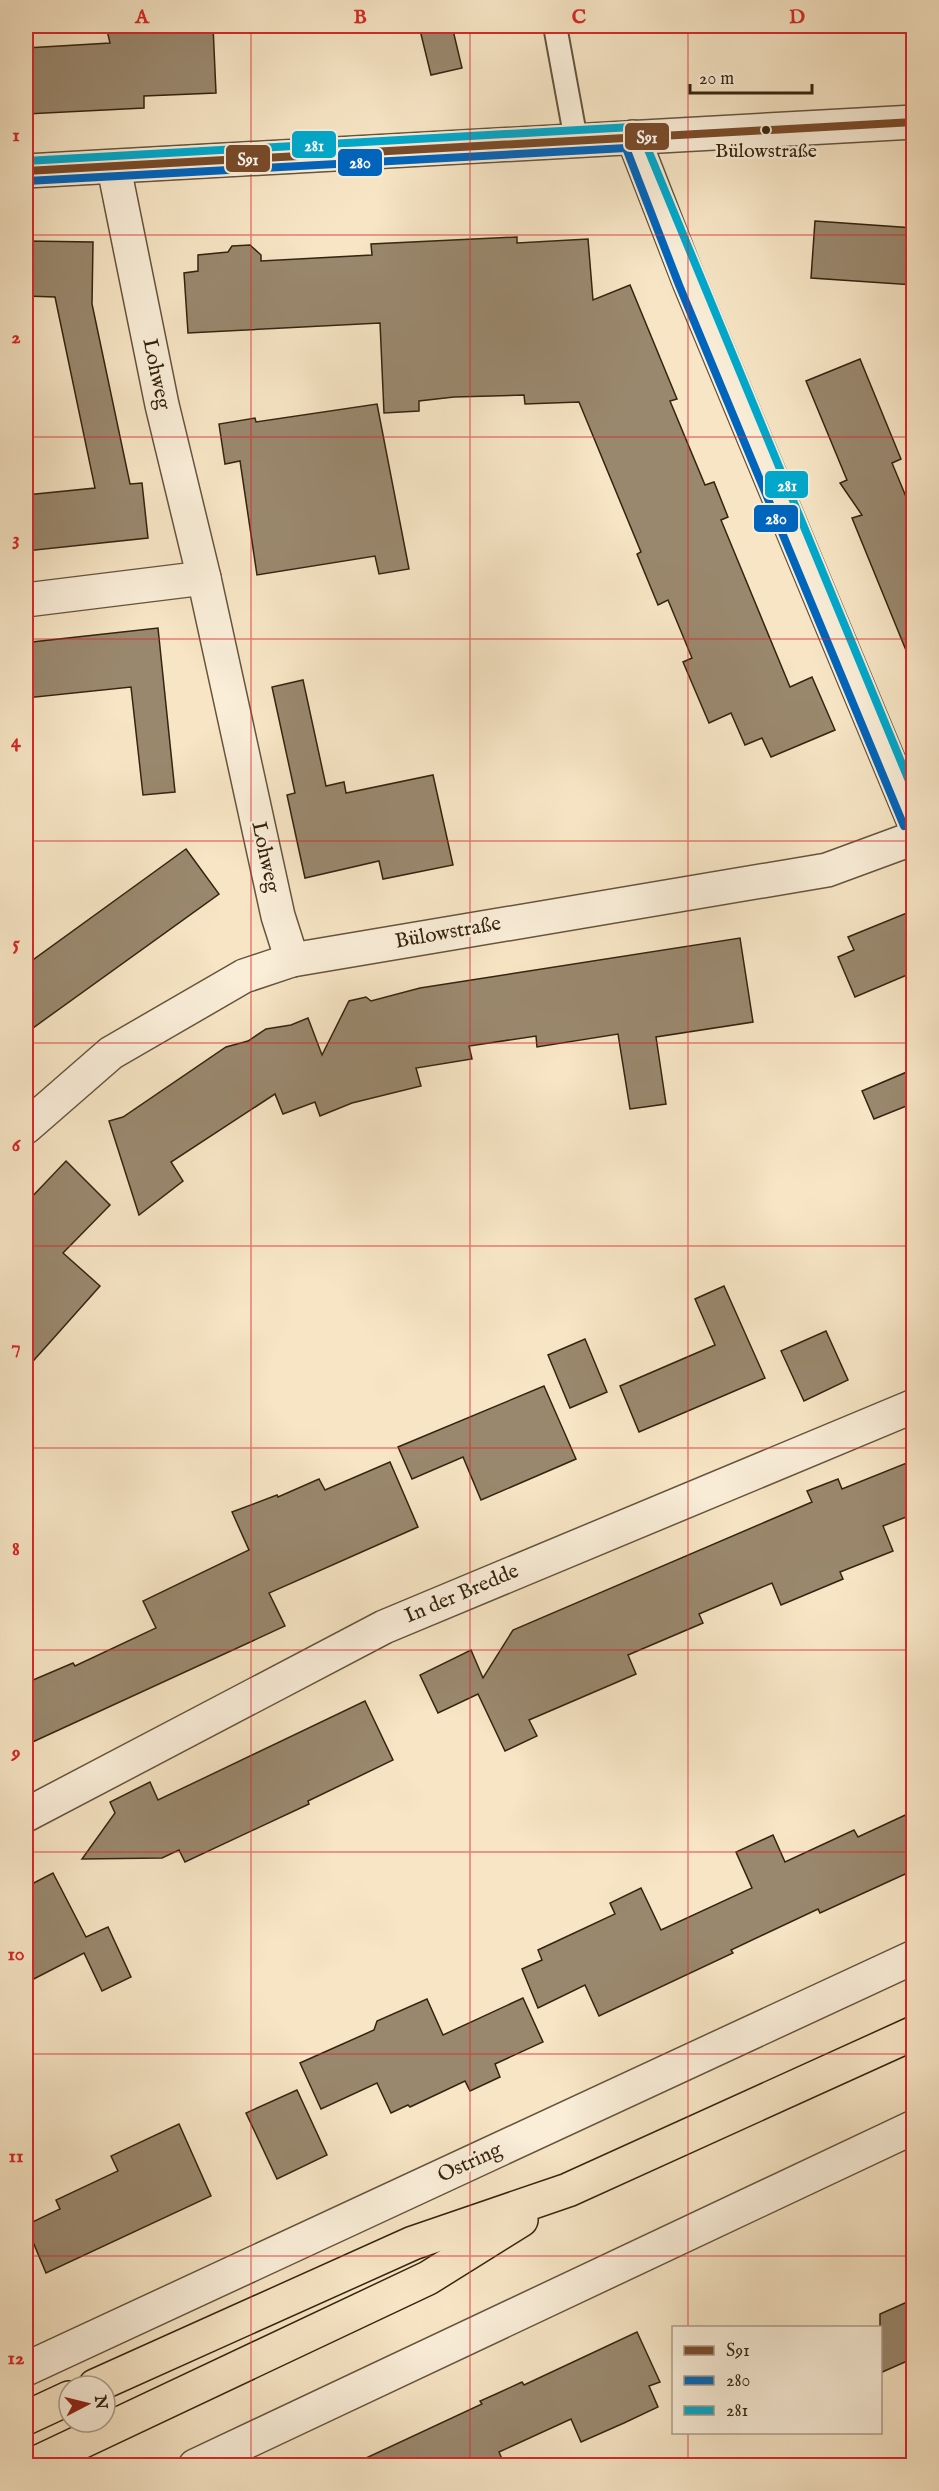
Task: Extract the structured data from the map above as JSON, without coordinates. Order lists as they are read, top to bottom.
{
  "streets": {
    "street": [
      "Lohweg",
      "Bülowstraße",
      "In der Bredde",
      "Ostring"
    ]
  },
  "crossings": [
    ["Lohweg", "Bülowstraße"]
  ],
  "places": ["Bülowstraße"],
  "lines": ["transit line S91", "transit line 281", "transit line 280"],
  "legend": ["S91", "280", "281"],
  "scale_bar": "20 m",
  "north": "right",
  "grid": {
    "columns": [
      "A",
      "B",
      "C",
      "D"
    ],
    "rows": [
      "1",
      "2",
      "3",
      "4",
      "5",
      "6",
      "7",
      "8",
      "9",
      "10",
      "11",
      "12"
    ]
  }
}
